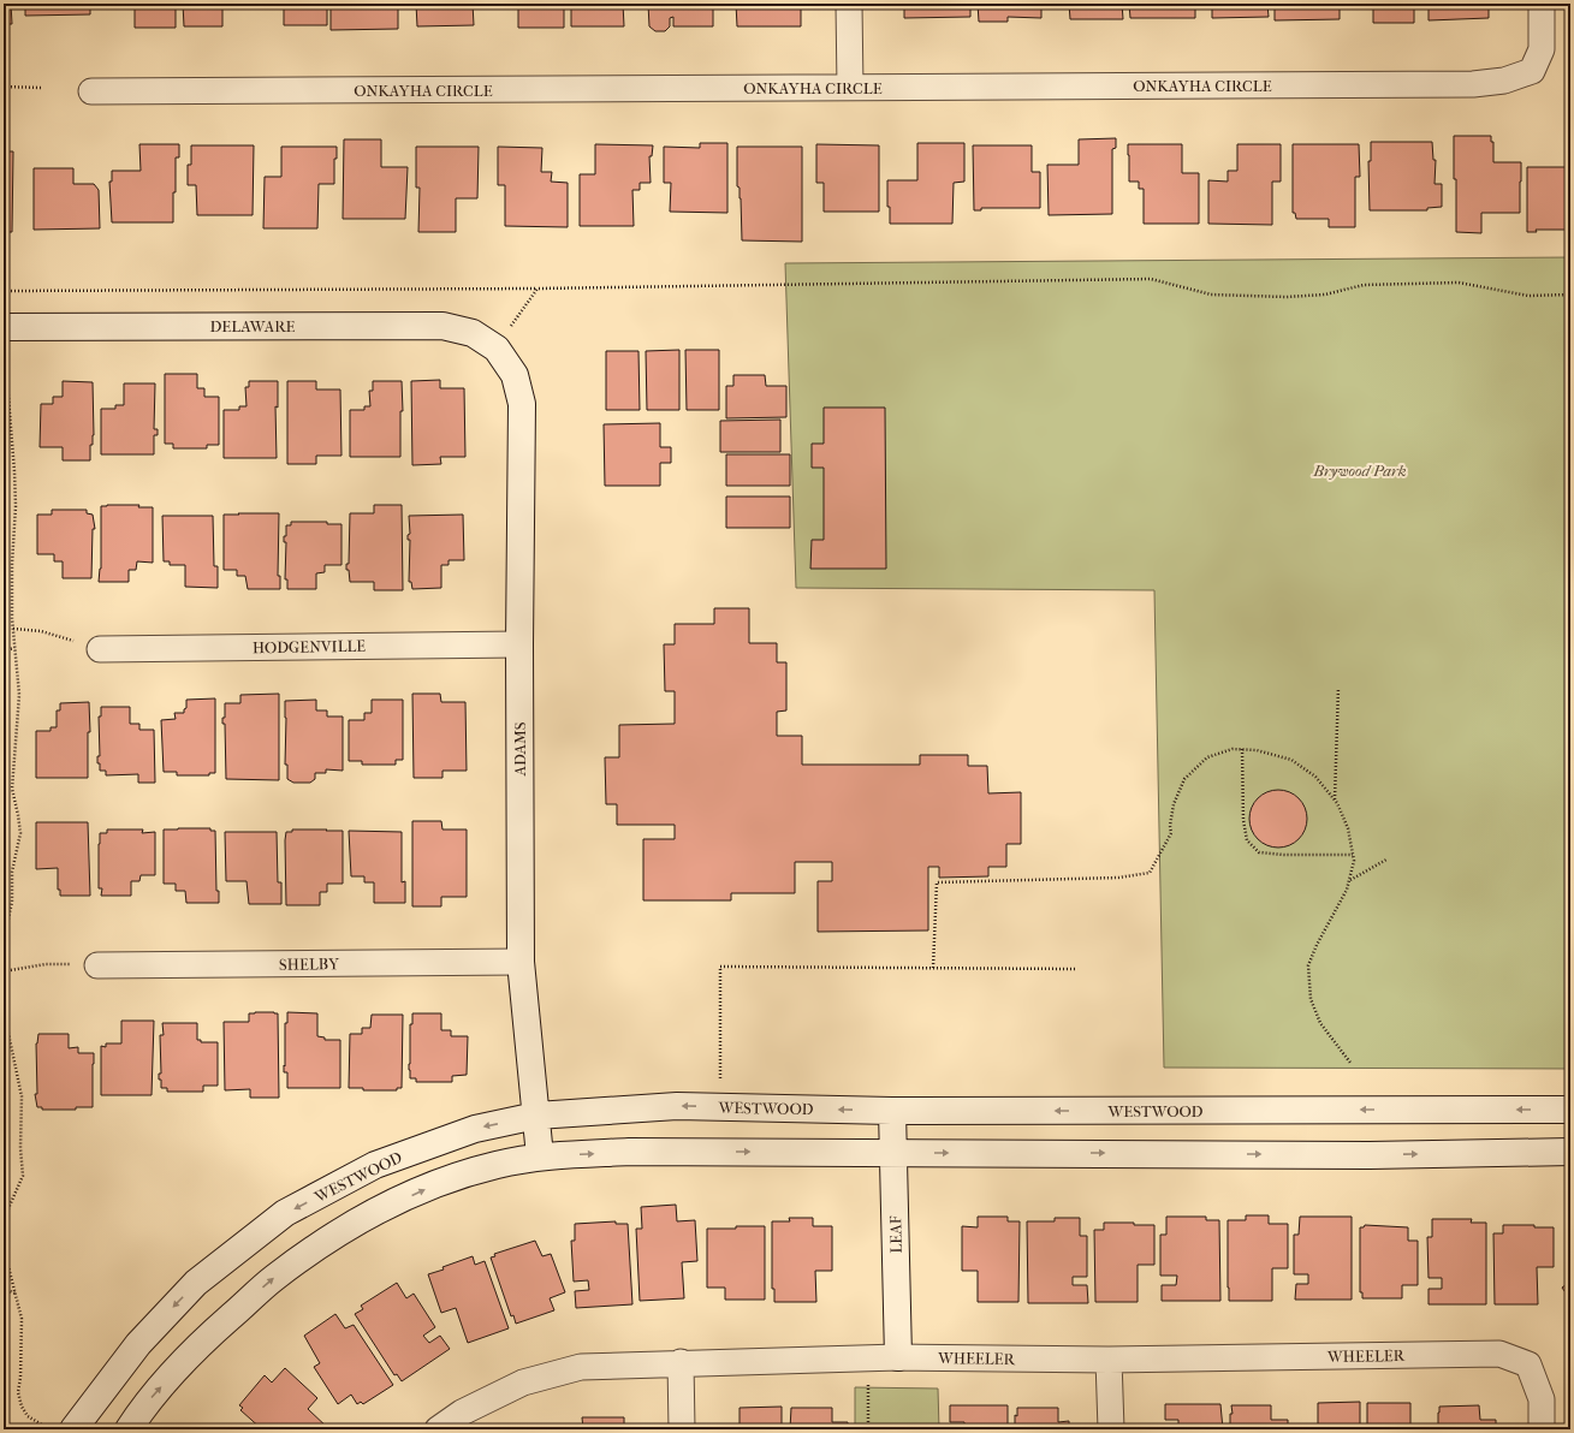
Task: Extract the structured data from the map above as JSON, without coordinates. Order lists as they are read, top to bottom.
{
  "streets": {
    "street": [
      "ONKAYHA CIRCLE",
      "DELAWARE",
      "HODGENVILLE",
      "ADAMS",
      "SHELBY",
      "WESTWOOD",
      "LEAF",
      "WHEELER"
    ]
  },
  "crossings": [
    ["DELAWARE", "ADAMS"],
    ["HODGENVILLE", "ADAMS"],
    ["ADAMS", "SHELBY"],
    ["ADAMS", "WESTWOOD"],
    ["WESTWOOD", "LEAF"],
    ["LEAF", "WHEELER"]
  ],
  "parks": ["Brywood Park"]
}
